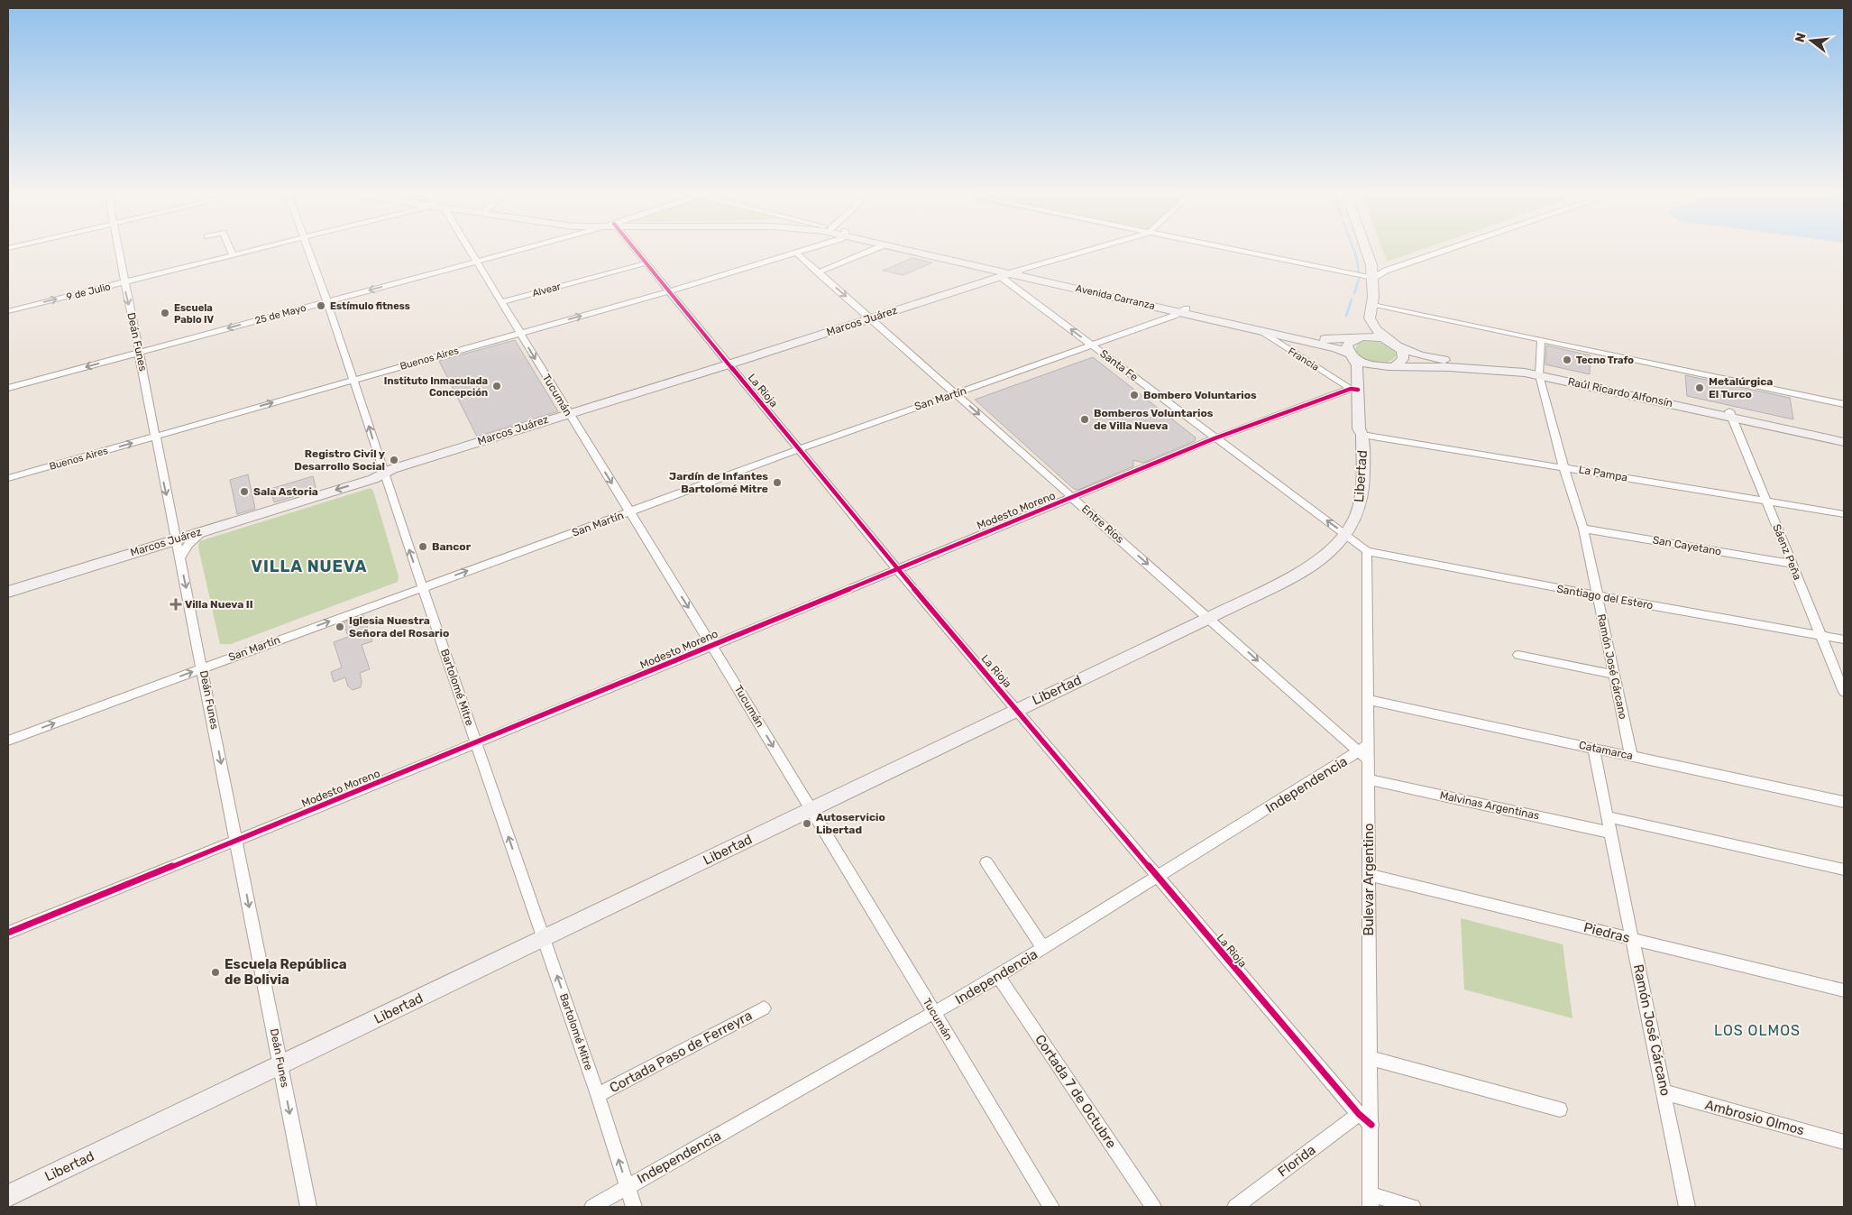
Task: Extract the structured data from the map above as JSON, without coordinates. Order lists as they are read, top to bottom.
{
  "streets": {
    "main road": [
      "Avenida Carranza",
      "Marcos Juárez",
      "Raúl Ricardo Alfonsín",
      "Libertad"
    ],
    "street": [
      "Alvear",
      "9 de Julio",
      "25 de Mayo",
      "Deán Funes",
      "Buenos Aires",
      "Francia",
      "Santa Fe",
      "La Rioja",
      "Tucumán",
      "San Martín",
      "La Pampa",
      "Modesto Moreno",
      "Entre Ríos",
      "San Cayetano",
      "Sáenz Peña",
      "Santiago del Estero",
      "Ramón José Cárcano",
      "Bartolomé Mitre",
      "Catamarca",
      "Independencia",
      "Malvinas Argentinas",
      "Bulevar Argentino",
      "Piedras",
      "Cortada Paso de Ferreyra",
      "Cortada 7 de Octubre",
      "Ambrosio Olmos",
      "Florida"
    ]
  },
  "crossings": [
    ["Alvear", "La Rioja"],
    ["Alvear", "Tucumán"],
    ["9 de Julio", "Deán Funes"],
    ["Avenida Carranza", "Marcos Juárez"],
    ["Avenida Carranza", "Francia"],
    ["Avenida Carranza", "Santa Fe"],
    ["Avenida Carranza", "Raúl Ricardo Alfonsín"],
    ["Avenida Carranza", "San Martín"],
    ["Avenida Carranza", "Libertad"],
    ["25 de Mayo", "Deán Funes"],
    ["25 de Mayo", "Tucumán"],
    ["25 de Mayo", "Bartolomé Mitre"],
    ["Marcos Juárez", "Deán Funes"],
    ["Marcos Juárez", "Santa Fe"],
    ["Marcos Juárez", "La Rioja"],
    ["Marcos Juárez", "Tucumán"],
    ["Marcos Juárez", "Entre Ríos"],
    ["Marcos Juárez", "Bartolomé Mitre"],
    ["Deán Funes", "Buenos Aires"],
    ["Deán Funes", "San Martín"],
    ["Deán Funes", "Libertad"],
    ["Deán Funes", "Modesto Moreno"],
    ["Buenos Aires", "La Rioja"],
    ["Buenos Aires", "Tucumán"],
    ["Buenos Aires", "Entre Ríos"],
    ["Buenos Aires", "Bartolomé Mitre"],
    ["Francia", "Libertad"],
    ["Francia", "Modesto Moreno"],
    ["Santa Fe", "San Martín"],
    ["Santa Fe", "Libertad"],
    ["Santa Fe", "Modesto Moreno"],
    ["Santa Fe", "Santiago del Estero"],
    ["Santa Fe", "Bulevar Argentino"],
    ["La Rioja", "San Martín"],
    ["La Rioja", "Libertad"],
    ["La Rioja", "Modesto Moreno"],
    ["La Rioja", "Independencia"],
    ["La Rioja", "Bulevar Argentino"],
    ["La Rioja", "Florida"],
    ["Raúl Ricardo Alfonsín", "Libertad"],
    ["Raúl Ricardo Alfonsín", "Sáenz Peña"],
    ["Raúl Ricardo Alfonsín", "Ramón José Cárcano"],
    ["Tucumán", "San Martín"],
    ["Tucumán", "Libertad"],
    ["Tucumán", "Modesto Moreno"],
    ["Tucumán", "Independencia"],
    ["San Martín", "Entre Ríos"],
    ["San Martín", "Bartolomé Mitre"],
    ["La Pampa", "Libertad"],
    ["La Pampa", "Sáenz Peña"],
    ["La Pampa", "Ramón José Cárcano"],
    ["Libertad", "Modesto Moreno"],
    ["Libertad", "Entre Ríos"],
    ["Libertad", "Bartolomé Mitre"],
    ["Modesto Moreno", "Entre Ríos"],
    ["Modesto Moreno", "Bartolomé Mitre"],
    ["Entre Ríos", "Independencia"],
    ["Entre Ríos", "Bulevar Argentino"],
    ["San Cayetano", "Sáenz Peña"],
    ["San Cayetano", "Ramón José Cárcano"],
    ["Sáenz Peña", "Santiago del Estero"],
    ["Santiago del Estero", "Ramón José Cárcano"],
    ["Santiago del Estero", "Bulevar Argentino"],
    ["Ramón José Cárcano", "Catamarca"],
    ["Ramón José Cárcano", "Malvinas Argentinas"],
    ["Ramón José Cárcano", "Piedras"],
    ["Ramón José Cárcano", "Ambrosio Olmos"],
    ["Bartolomé Mitre", "Independencia"],
    ["Bartolomé Mitre", "Cortada Paso de Ferreyra"],
    ["Catamarca", "Bulevar Argentino"],
    ["Independencia", "Bulevar Argentino"],
    ["Independencia", "Cortada 7 de Octubre"],
    ["Malvinas Argentinas", "Bulevar Argentino"],
    ["Bulevar Argentino", "Piedras"]
  ],
  "one_way": [
    "9 de Julio",
    "25 de Mayo",
    "Deán Funes",
    "Buenos Aires",
    "Santa Fe",
    "Tucumán",
    "San Martín",
    "Entre Ríos",
    "Bartolomé Mitre"
  ],
  "districts": ["VILLA NUEVA", "LOS OLMOS"],
  "places": {
    "other": [
      "Estímulo fitness",
      "Escuela Pablo IV",
      "Tecno Trafo",
      "Instituto Inmaculada Concepción",
      "Metalúrgica El Turco",
      "Bombero Voluntarios",
      "Bomberos Voluntarios de Villa Nueva",
      "Registro Civil y Desarrollo Social",
      "Jardín de Infantes Bartolomé Mitre",
      "Sala Astoria",
      "Bancor",
      "Iglesia Nuestra Señora del Rosario",
      "Autoservicio Libertad",
      "Escuela República de Bolivia"
    ],
    "health": ["Villa Nueva II"]
  },
  "north": "left"
}
